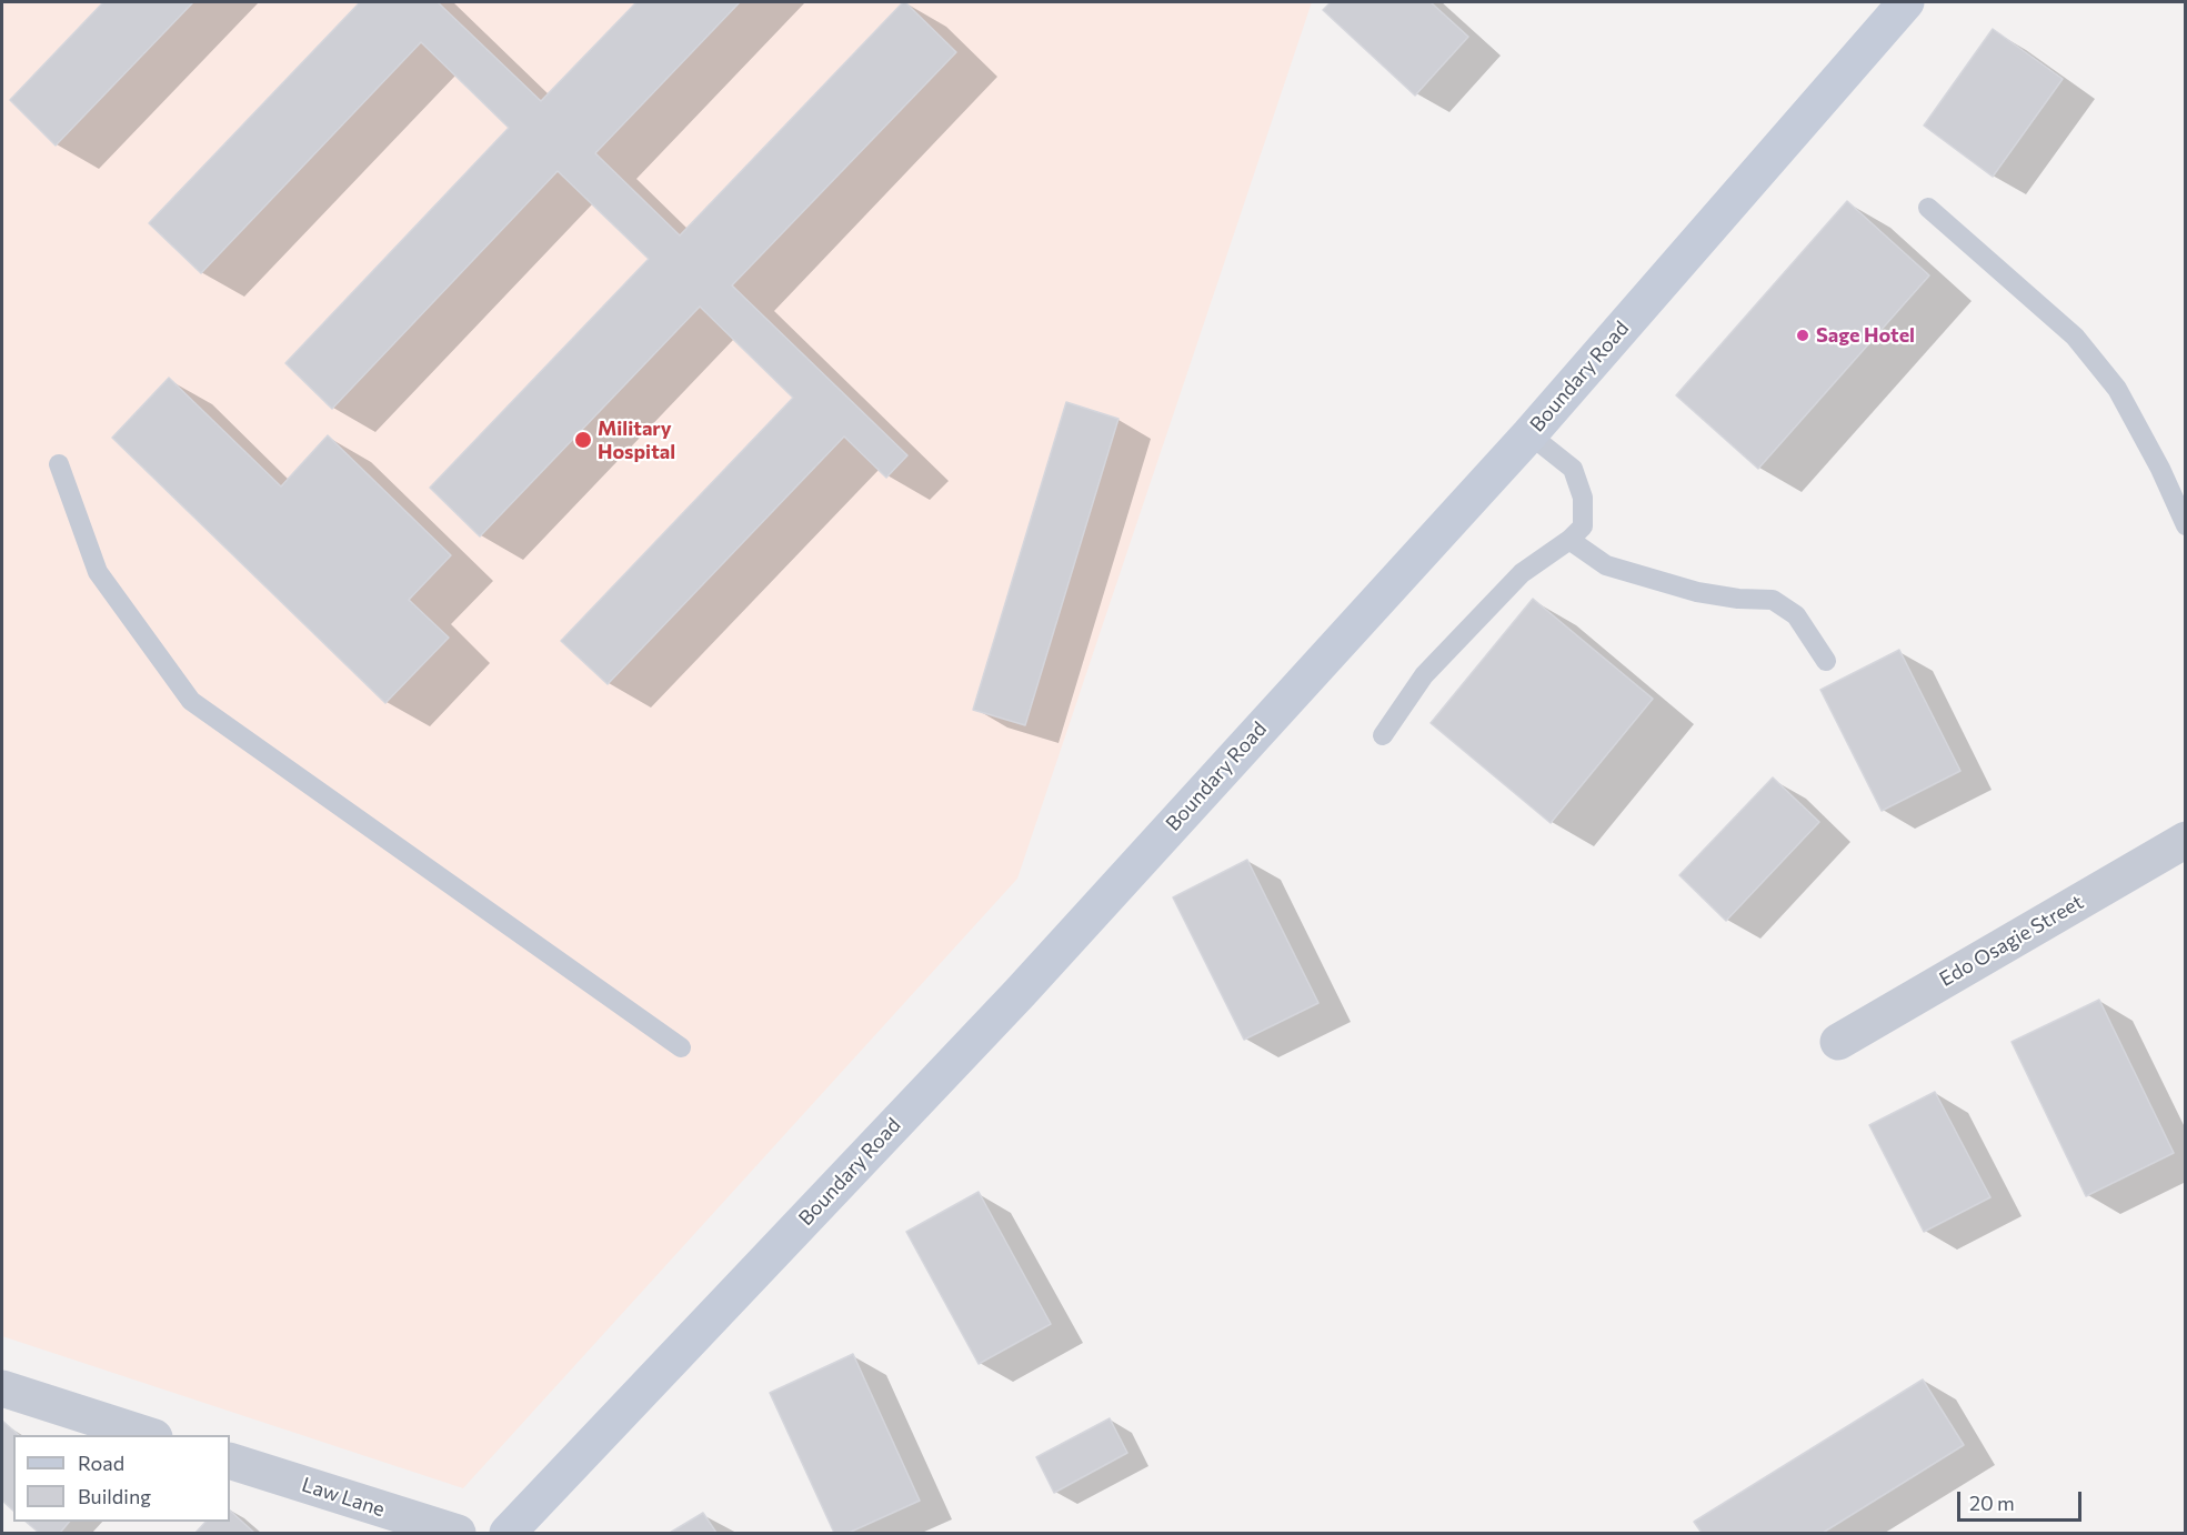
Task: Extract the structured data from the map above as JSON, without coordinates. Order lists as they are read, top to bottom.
{
  "streets": {
    "street": ["Boundary Road", "Edo Osagie Street", "Law Lane"]
  },
  "places": ["Sage Hotel", "Military Hospital"],
  "legend": ["Road", "Building"],
  "scale_bar": "20 m"
}
